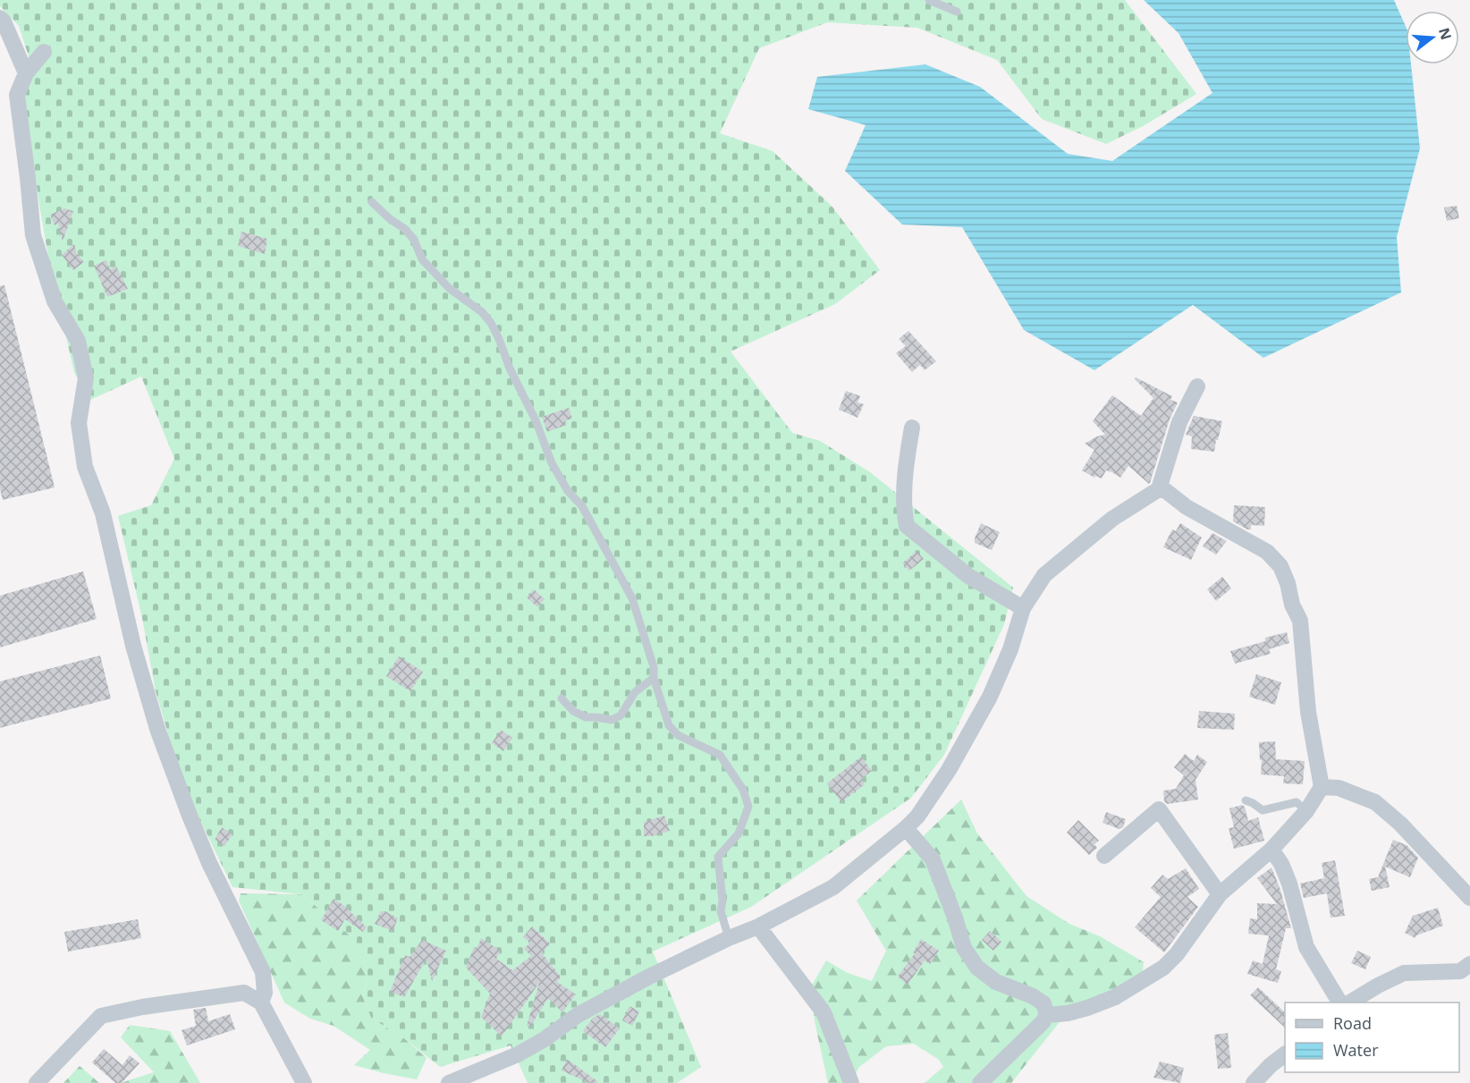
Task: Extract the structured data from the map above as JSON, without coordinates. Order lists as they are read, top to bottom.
{
  "legend": ["Road", "Water"],
  "north": "right"
}
